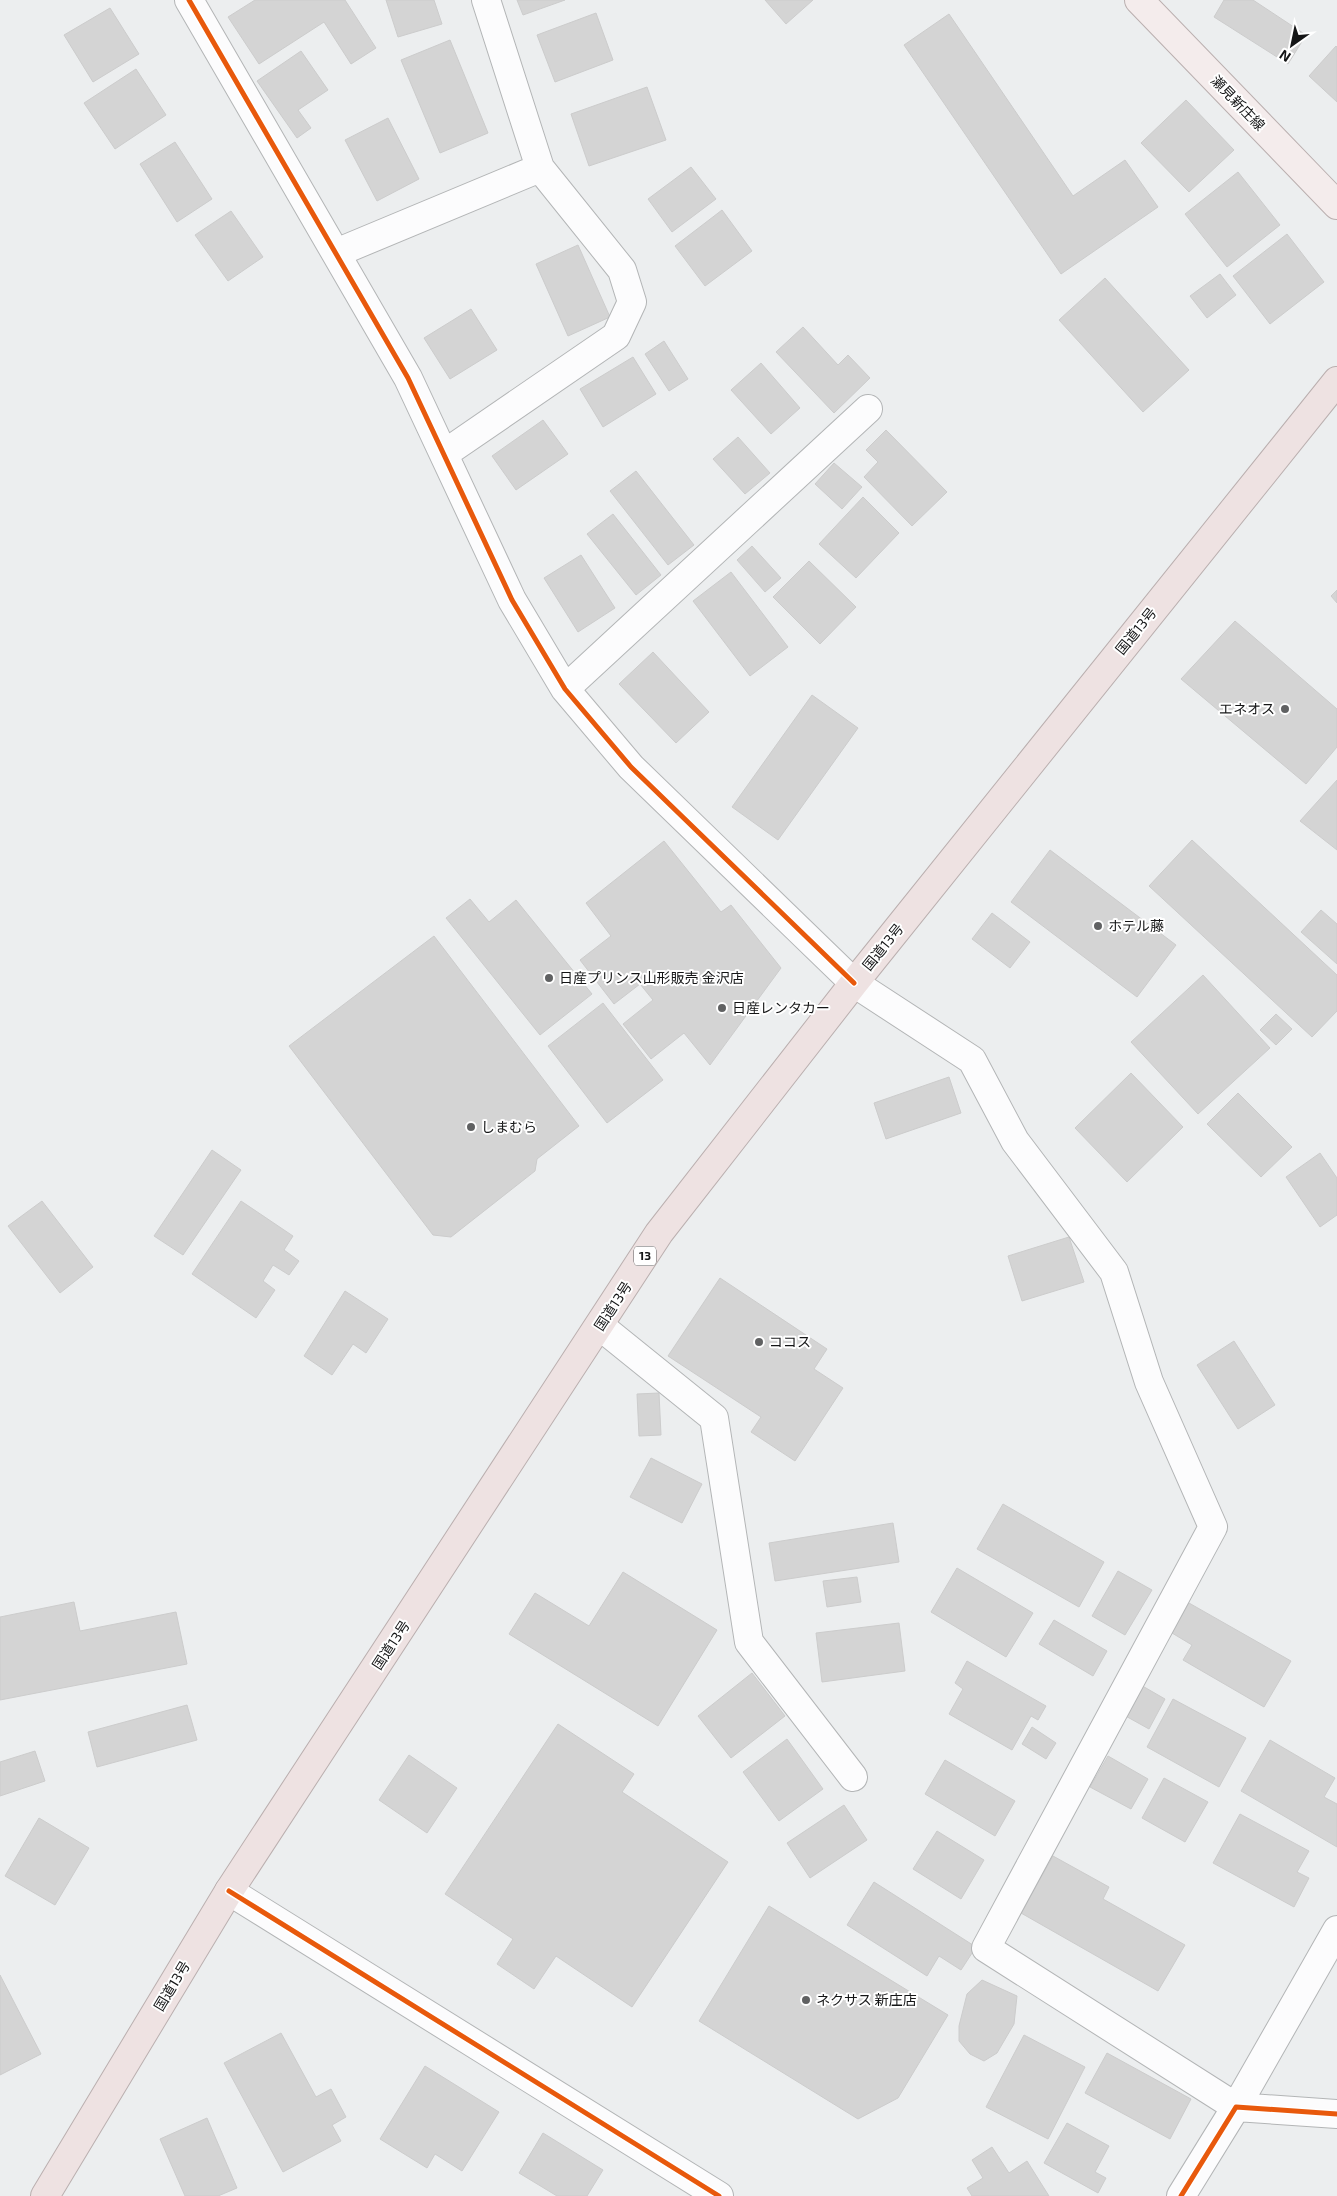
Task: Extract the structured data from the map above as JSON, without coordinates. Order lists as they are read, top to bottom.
{
  "streets": {
    "highway": ["国道13号", "13"],
    "main road": ["瀬見新庄線"]
  },
  "places": [
    "エネオス",
    "ホテル藤",
    "日産プリンス山形販売 金沢店",
    "日産レンタカー",
    "しまむら",
    "ココス",
    "ネクサス 新庄店"
  ],
  "north": "bottom left"
}
